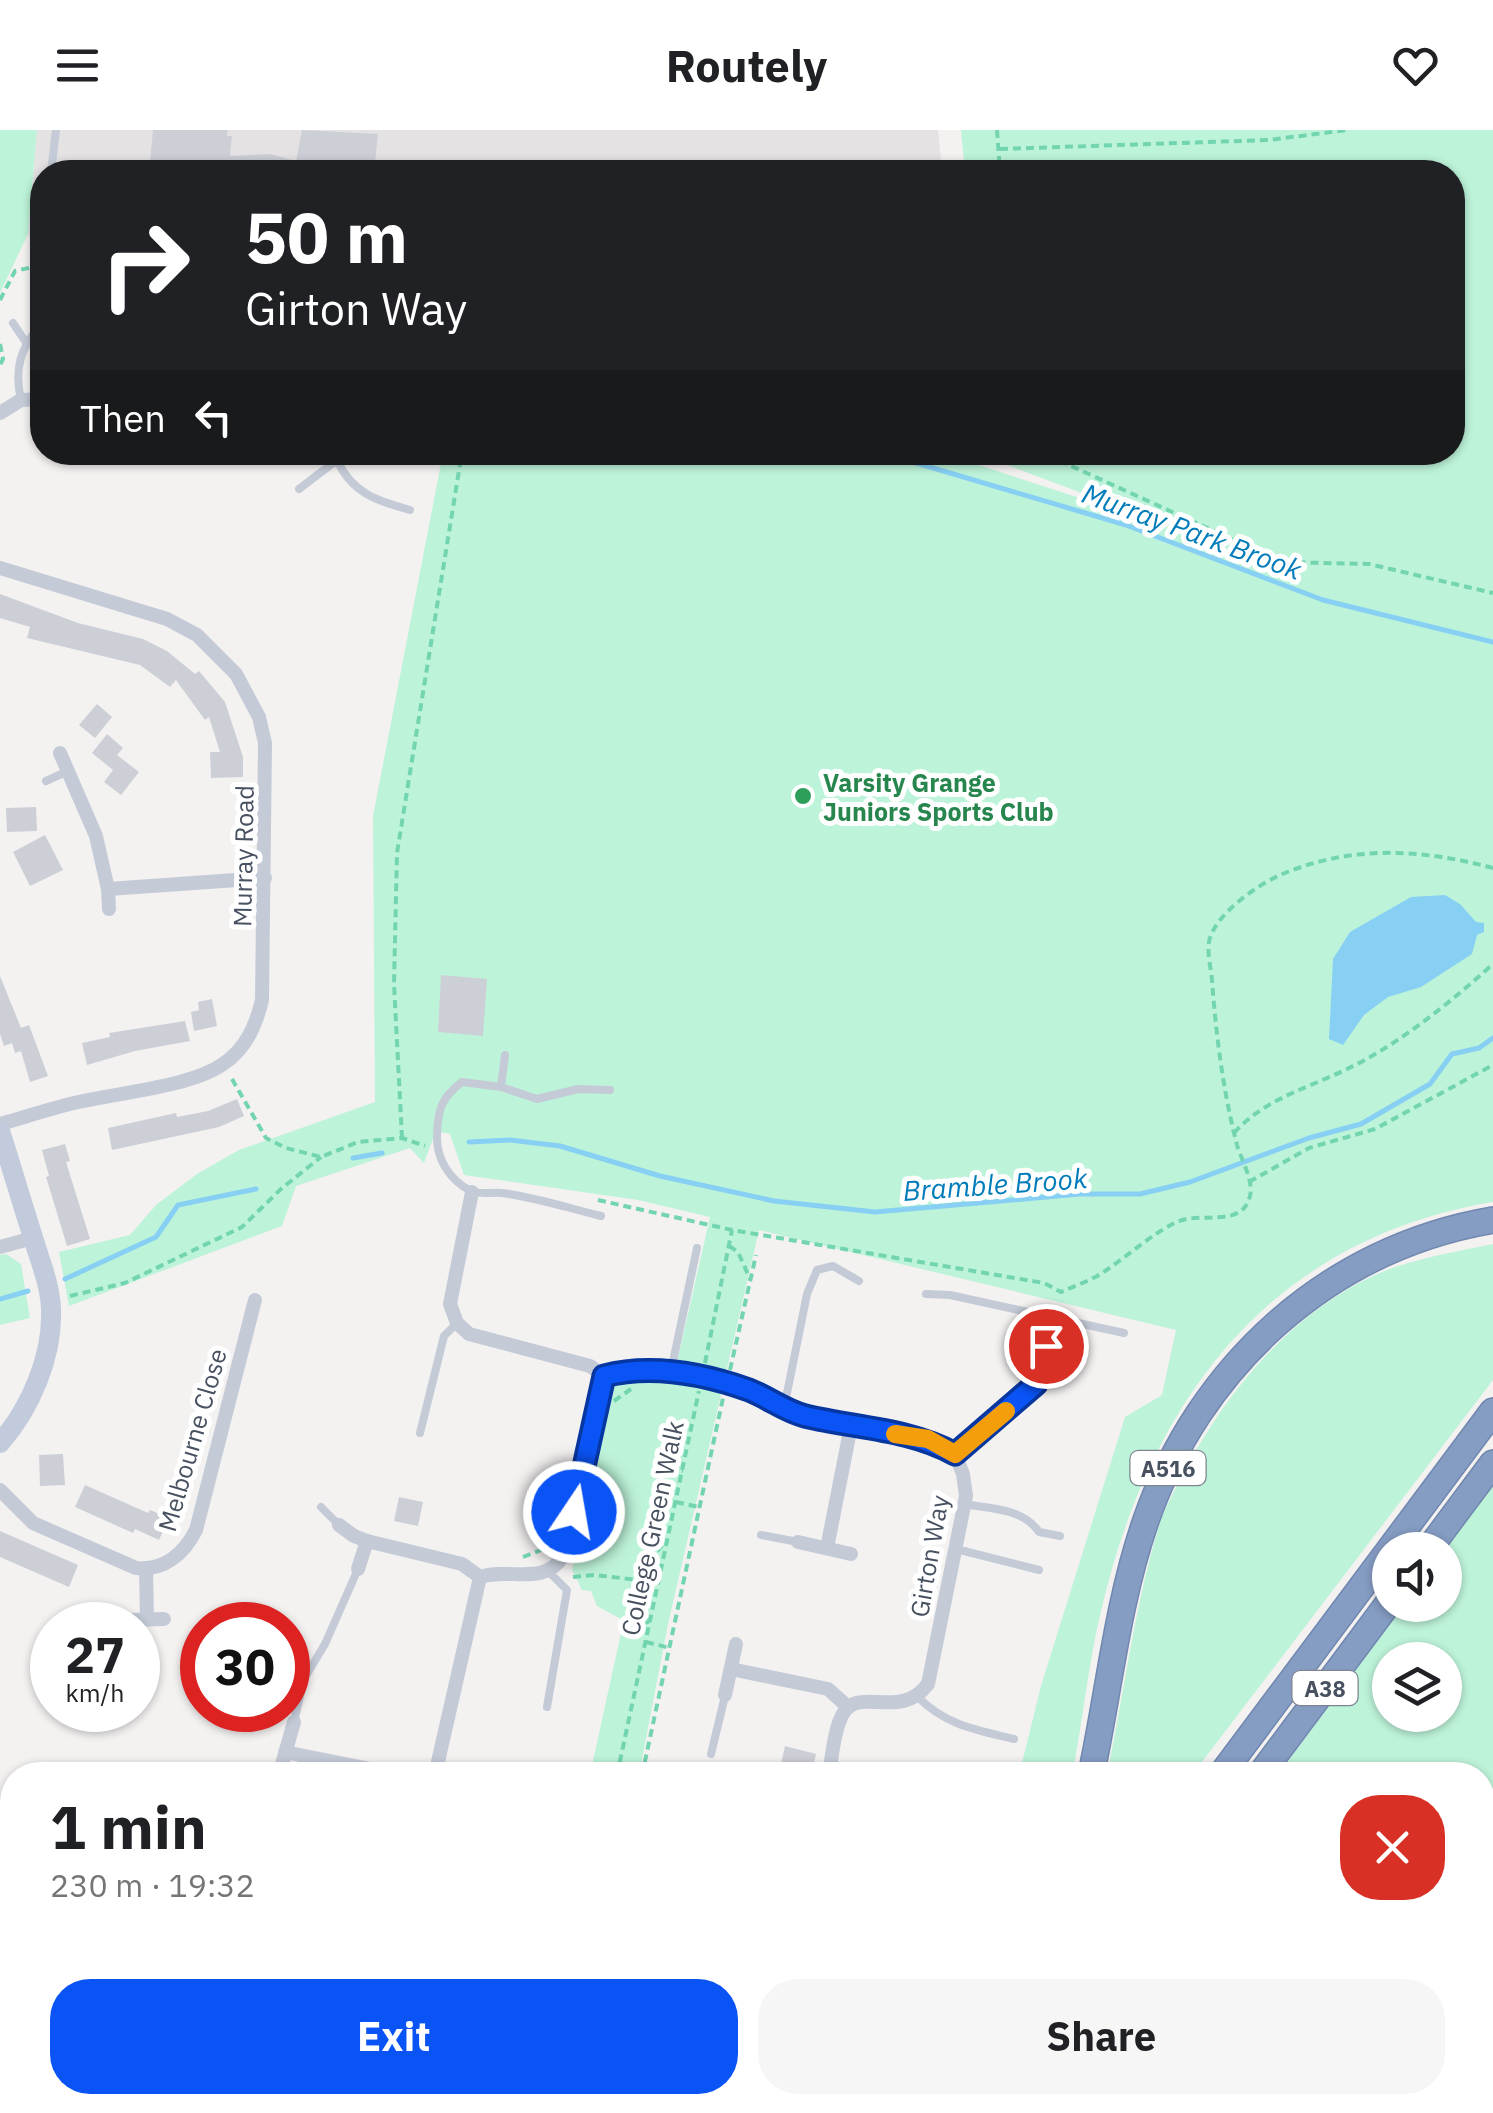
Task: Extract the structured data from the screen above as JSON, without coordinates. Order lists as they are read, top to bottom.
{
  "streets": {
    "highway": ["A516", "A38"],
    "street": ["Murray Road", "Melbourne Close", "Girton Way"],
    "path": ["College Green Walk"]
  },
  "water": ["Murray Park Brook", "Bramble Brook"],
  "places": ["Varsity Grange Juniors Sports Club"],
  "page": {
    "header": "Routely",
    "turn": ["50 m", "Girton Way"],
    "then": "Then",
    "speed": "27 km/h",
    "limit": "30",
    "heading": ["1 min", "230 m · 19:32"],
    "buttons": ["Exit", "Share"]
  }
}
